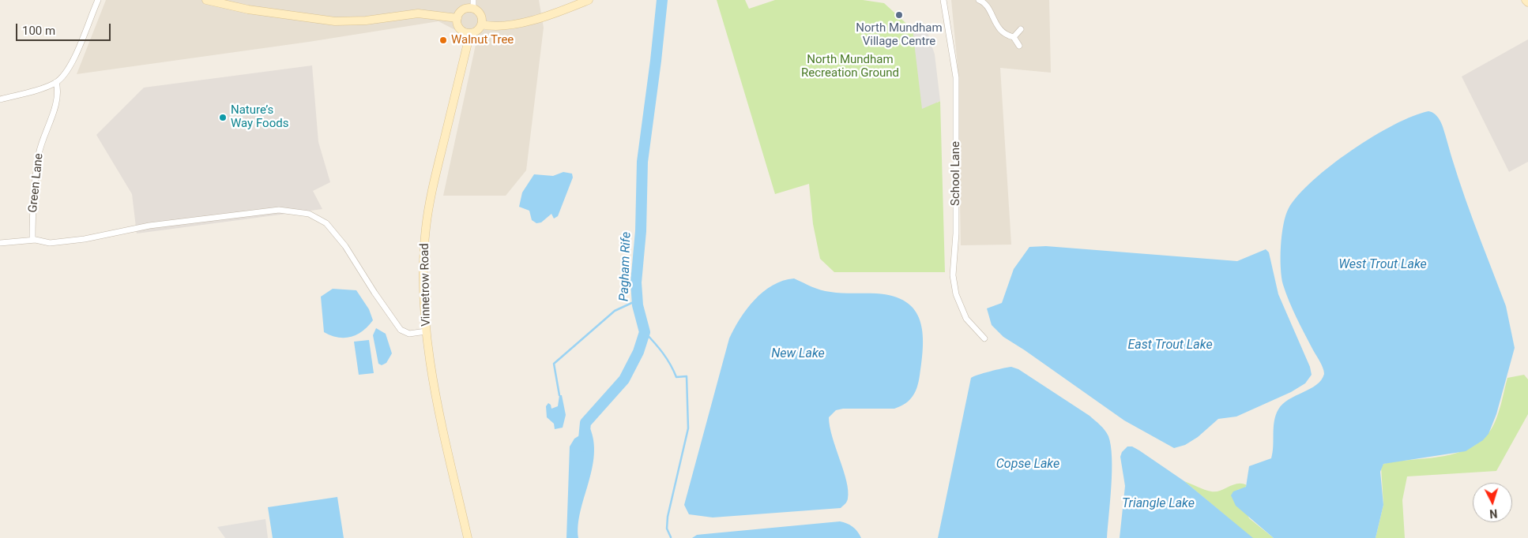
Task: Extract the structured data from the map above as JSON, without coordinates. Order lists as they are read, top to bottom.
{
  "streets": {
    "street": ["School Lane", "Green Lane", "Vinnetrow Road"]
  },
  "water": [
    "West Trout Lake",
    "Pagham Rife",
    "East Trout Lake",
    "New Lake",
    "Copse Lake",
    "Triangle Lake"
  ],
  "parks": ["North Mundham Recreation Ground"],
  "places": ["North Mundham Village Centre", "Walnut Tree", "Nature’s Way Foods"],
  "scale_bar": "100 m",
  "north": "bottom"
}
